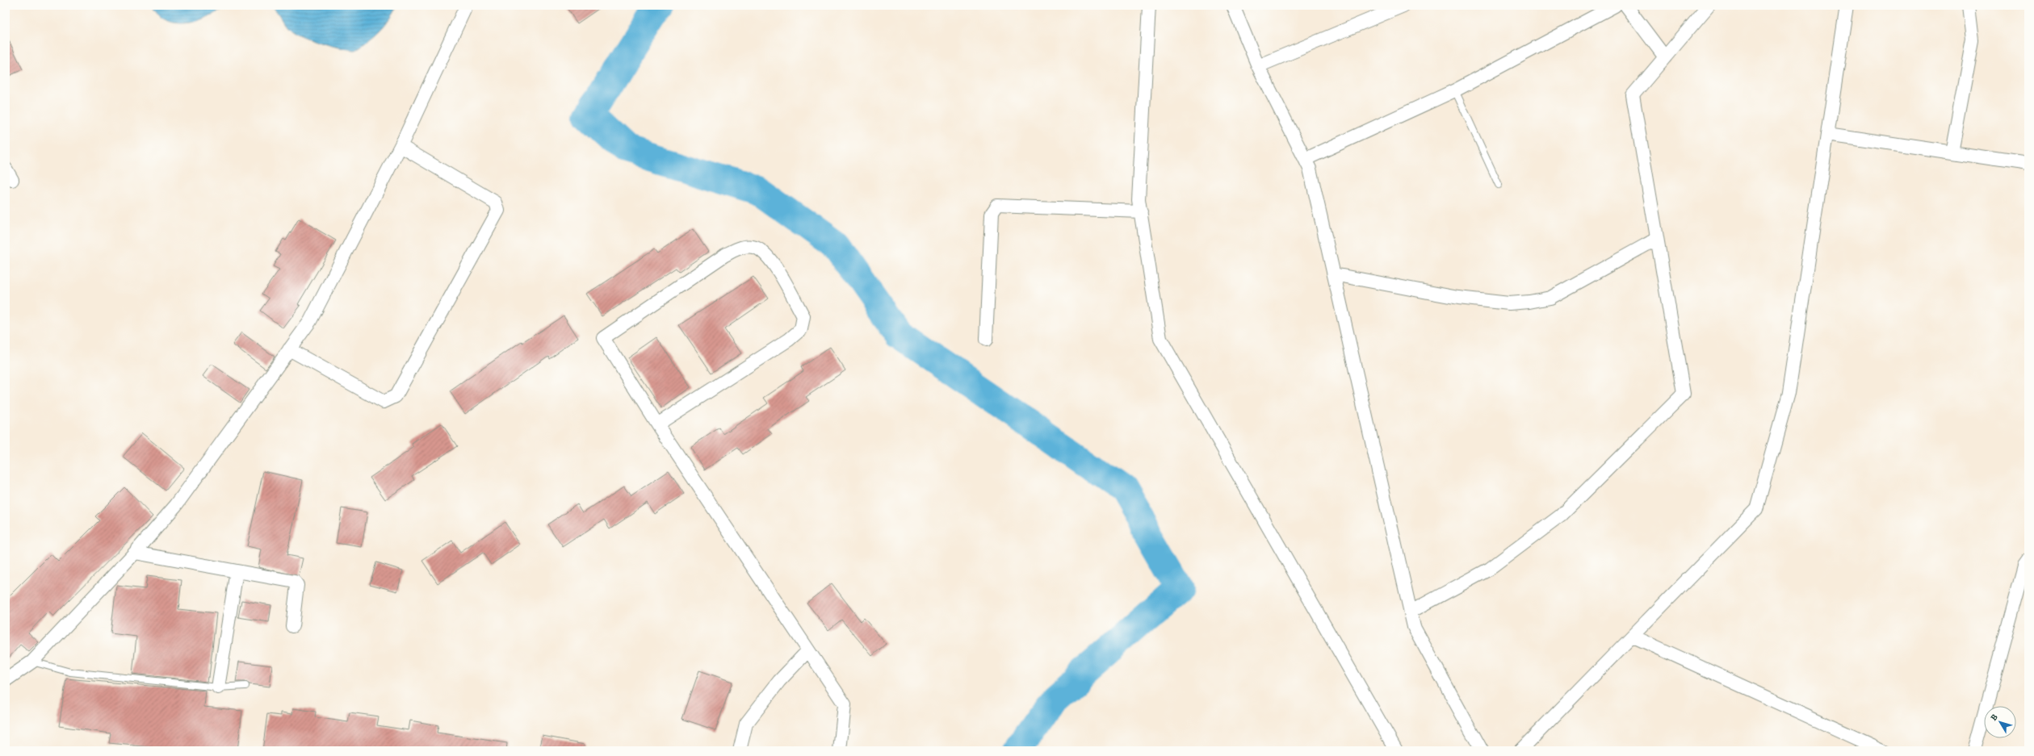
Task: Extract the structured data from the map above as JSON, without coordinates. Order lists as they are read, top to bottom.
{
  "north": "top left"
}
